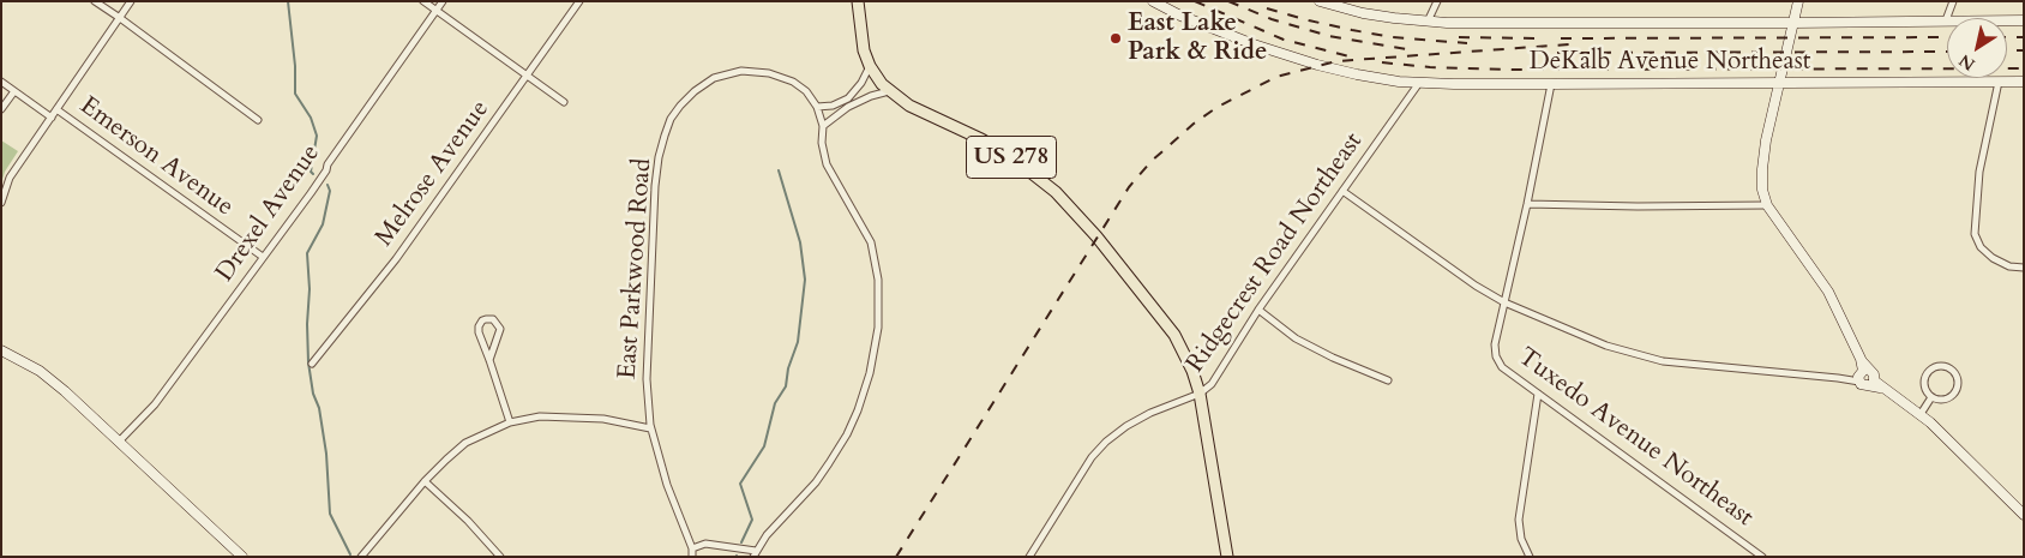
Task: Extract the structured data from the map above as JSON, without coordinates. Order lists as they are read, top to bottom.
{
  "streets": {
    "main road": ["US 278"],
    "street": [
      "DeKalb Avenue Northeast",
      "Emerson Avenue",
      "Melrose Avenue",
      "Drexel Avenue",
      "Ridgecrest Road Northeast",
      "East Parkwood Road",
      "Tuxedo Avenue Northeast"
    ]
  },
  "crossings": [
    ["DeKalb Avenue Northeast", "Ridgecrest Road Northeast"],
    ["Emerson Avenue", "Drexel Avenue"],
    ["US 278", "Ridgecrest Road Northeast"]
  ],
  "places": ["East Lake Park & Ride"],
  "north": "bottom left"
}
